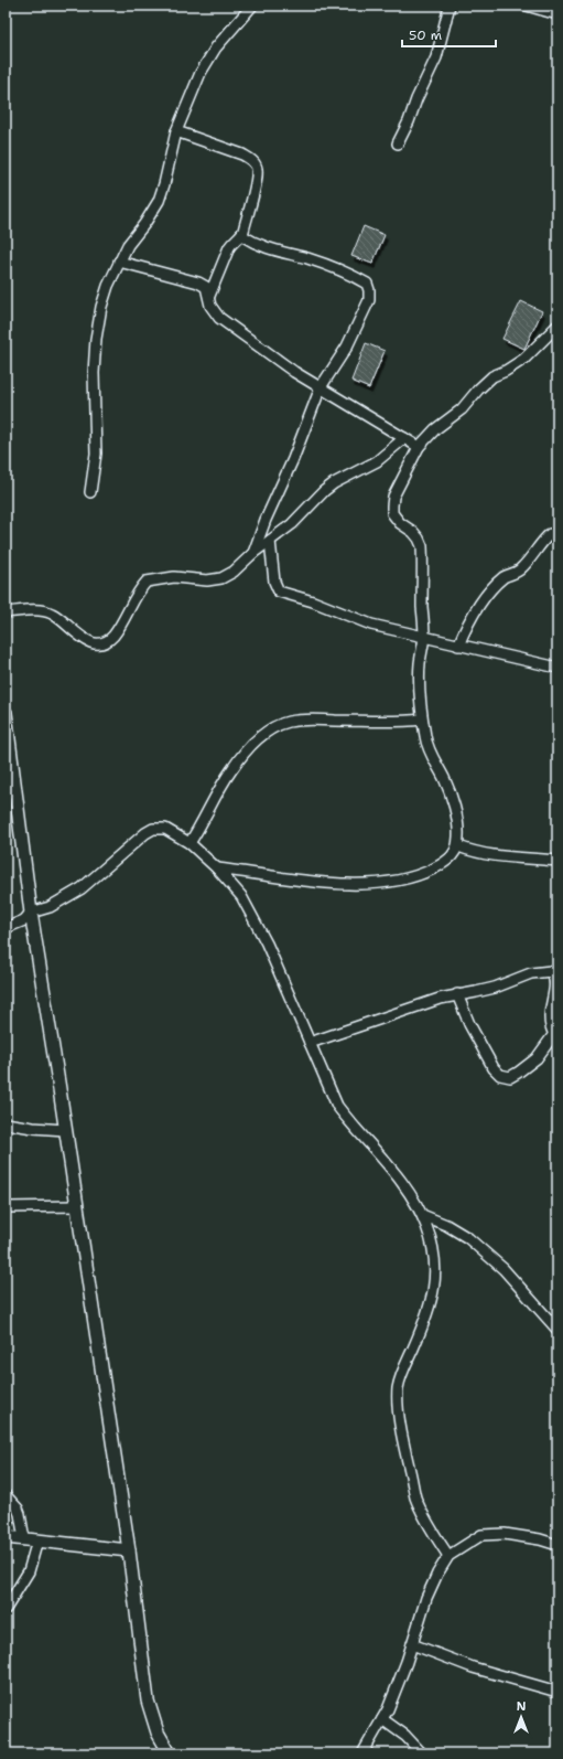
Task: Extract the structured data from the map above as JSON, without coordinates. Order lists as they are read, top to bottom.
{
  "scale_bar": "50 m",
  "north": "top"
}
